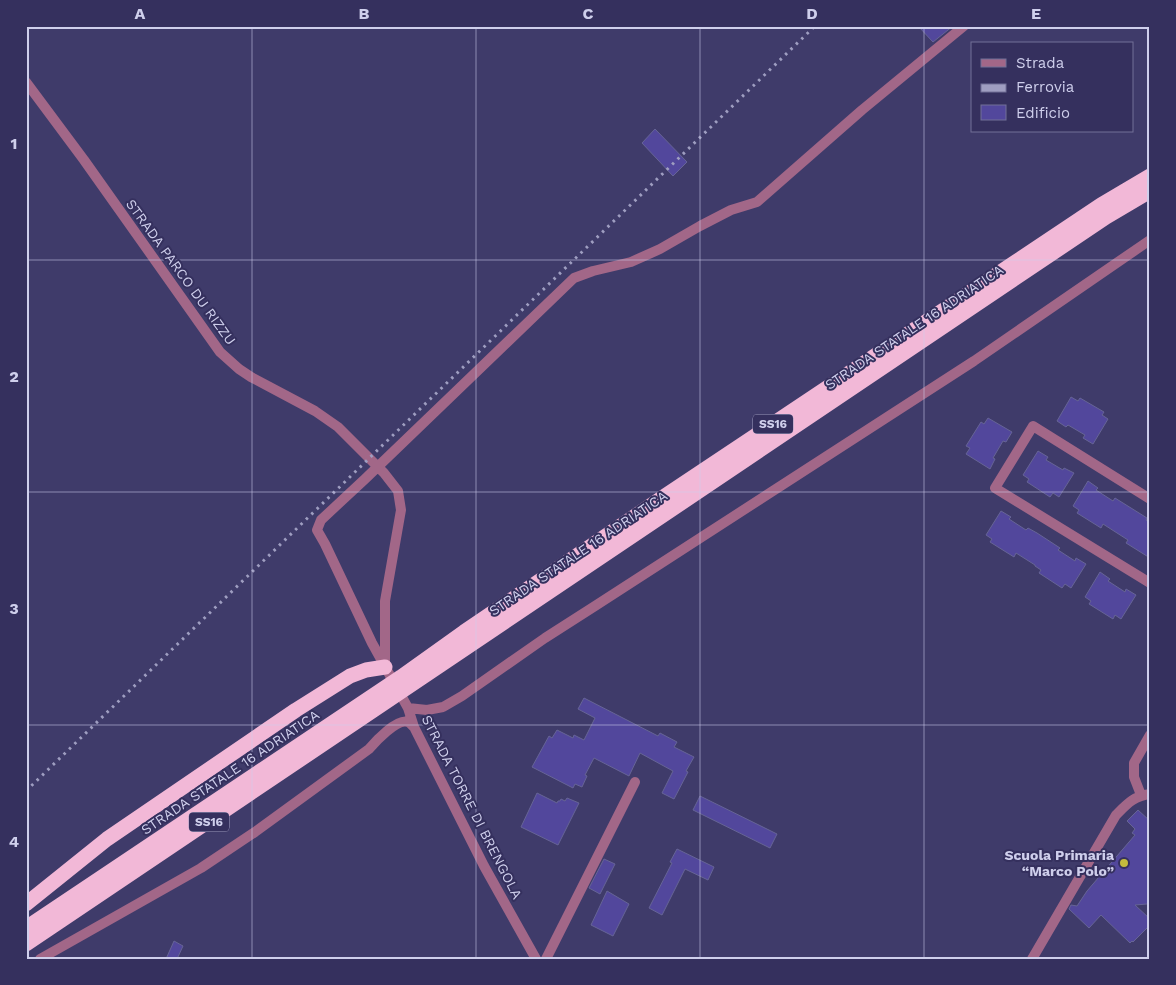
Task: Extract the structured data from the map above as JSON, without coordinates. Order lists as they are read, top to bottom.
{
  "streets": {
    "highway": ["STRADA STATALE 16 ADRIATICA", "SS16"],
    "street": ["STRADA PARCO DU RIZZU", "STRADA TORRE DI BRENGOLA"]
  },
  "crossings": [
    ["STRADA PARCO DU RIZZU", "STRADA TORRE DI BRENGOLA"]
  ],
  "places": ["Scuola Primaria “Marco Polo”"],
  "legend": ["Strada", "Ferrovia", "Edificio"],
  "grid": {
    "columns": [
      "A",
      "B",
      "C",
      "D",
      "E"
    ],
    "rows": [
      "1",
      "2",
      "3",
      "4"
    ]
  }
}
